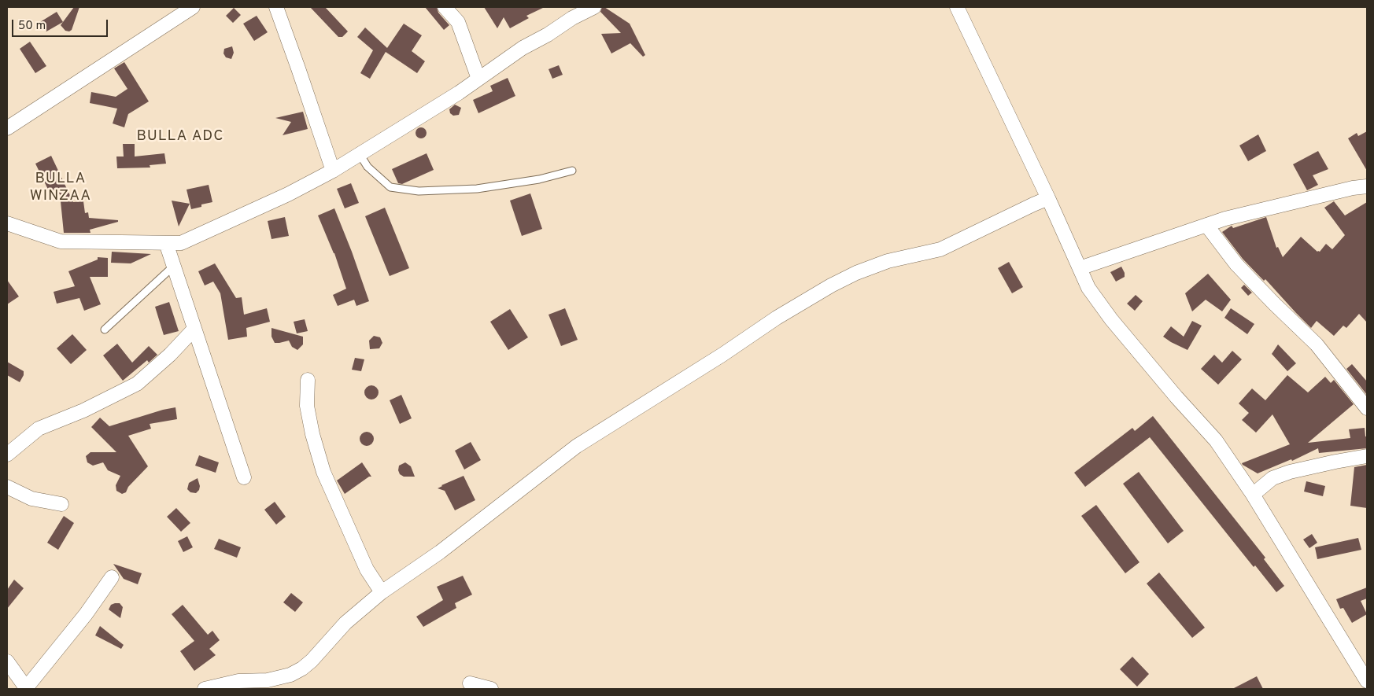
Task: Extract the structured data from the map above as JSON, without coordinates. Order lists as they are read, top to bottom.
{
  "districts": ["BULLA ADC", "BULLA WINZAA"],
  "scale_bar": "50 m"
}
